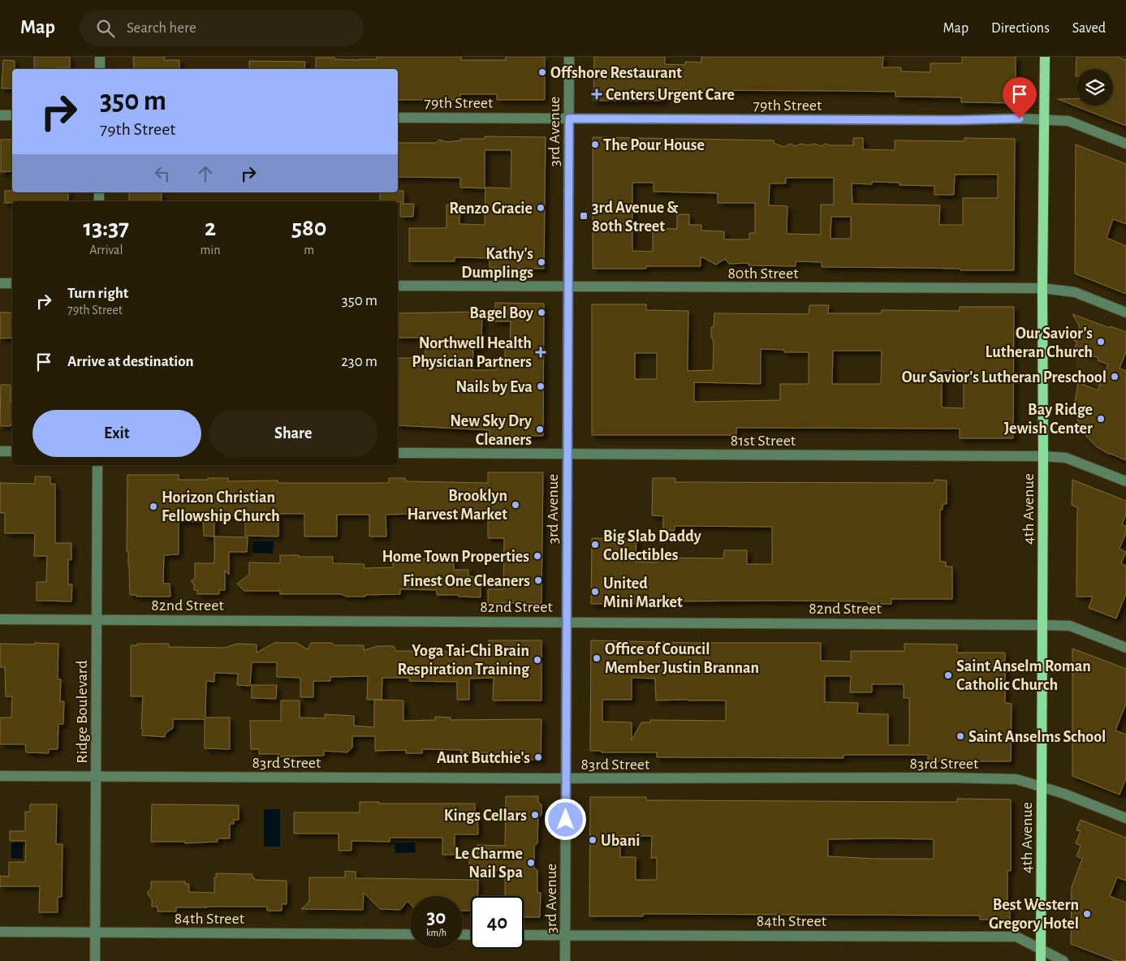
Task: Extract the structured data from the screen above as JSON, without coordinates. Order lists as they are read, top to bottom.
{
  "streets": {
    "main road": ["4th Avenue"],
    "street": [
      "79th Street",
      "3rd Avenue",
      "80th Street",
      "81st Street",
      "82nd Street",
      "Ridge Boulevard",
      "83rd Street",
      "84th Street"
    ]
  },
  "crossings": [
    ["79th Street", "3rd Avenue"],
    ["79th Street", "4th Avenue"],
    ["3rd Avenue", "80th Street"],
    ["3rd Avenue", "81st Street"],
    ["3rd Avenue", "82nd Street"],
    ["3rd Avenue", "83rd Street"],
    ["3rd Avenue", "84th Street"],
    ["80th Street", "4th Avenue"],
    ["81st Street", "4th Avenue"],
    ["4th Avenue", "82nd Street"],
    ["4th Avenue", "83rd Street"],
    ["4th Avenue", "84th Street"],
    ["82nd Street", "Ridge Boulevard"],
    ["Ridge Boulevard", "83rd Street"],
    ["Ridge Boulevard", "84th Street"]
  ],
  "places": {
    "other": [
      "Offshore Restaurant",
      "The Pour House",
      "Renzo Gracie",
      "Kathy's Dumplings",
      "Bagel Boy",
      "Our Savior's Lutheran Church",
      "Our Savior's Lutheran Preschool",
      "Nails by Eva",
      "Bay Ridge Jewish Center",
      "New Sky Dry Cleaners",
      "Brooklyn Harvest Market",
      "Horizon Christian Fellowship Church",
      "Big Slab Daddy Collectibles",
      "Home Town Properties",
      "Finest One Cleaners",
      "United Mini Market",
      "Office of Council Member Justin Brannan",
      "Yoga Tai-Chi Brain Respiration Training",
      "Saint Anselm Roman Catholic Church",
      "Saint Anselms School",
      "Aunt Butchie's",
      "Kings Cellars",
      "Ubani",
      "Le Charme Nail Spa",
      "Best Western Gregory Hotel"
    ],
    "health": ["Centers Urgent Care", "Northwell Health Physician Partners"],
    "transit": ["3rd Avenue & 80th Street"]
  },
  "page": {
    "header": "Map",
    "search": "Search here",
    "nav": ["Map", "Directions", "Saved"],
    "turn": ["350 m", "79th Street"],
    "eta": [
      "13:37",
      "Arrival",
      "2",
      "min",
      "580",
      "m"
    ],
    "list": [
      {
        "name": "Turn right",
        "note": "79th Street",
        "value": "350 m"
      },
      {
        "name": "Arrive at destination",
        "value": "230 m"
      }
    ],
    "buttons": ["Exit", "Share"],
    "speed": "30 km/h",
    "limit": "40"
  }
}
